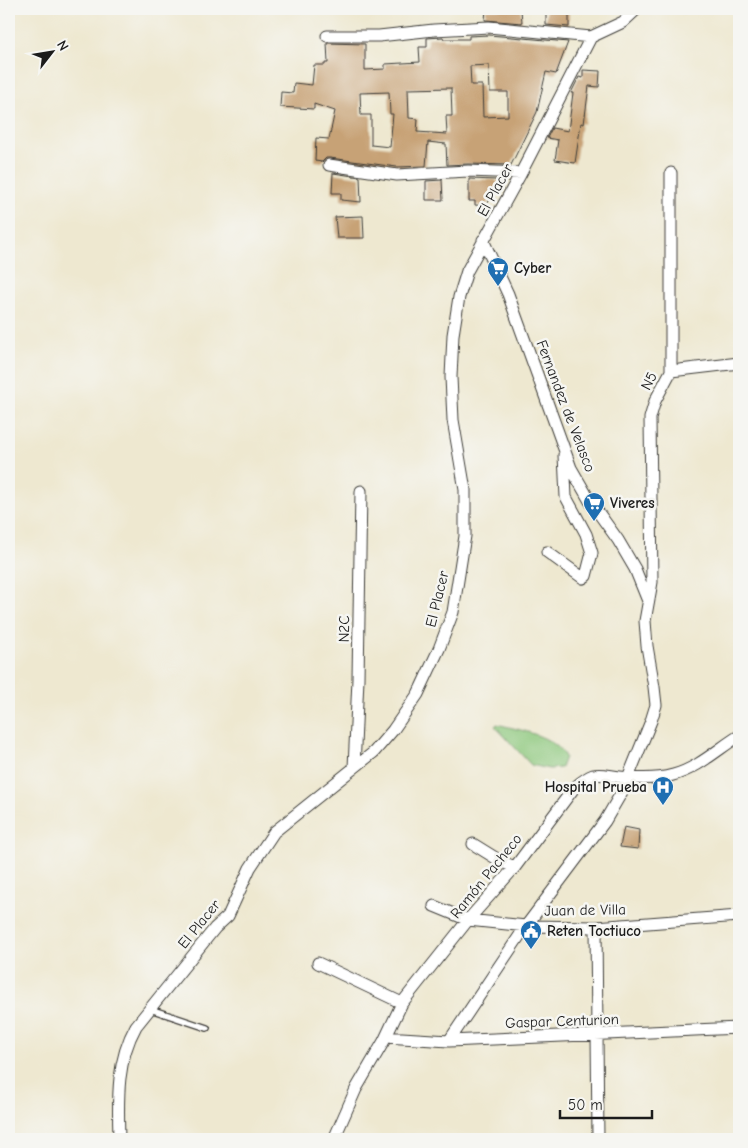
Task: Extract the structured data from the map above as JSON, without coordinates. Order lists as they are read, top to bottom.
{
  "streets": {
    "street": [
      "El Placer",
      "N5",
      "Fernandez de Velasco",
      "N2C",
      "Ramón Pacheco",
      "Juan de Villa",
      "Gaspar Centurion"
    ]
  },
  "crossings": [
    ["El Placer", "Fernandez de Velasco"],
    ["El Placer", "N2C"],
    ["N5", "Fernandez de Velasco"],
    ["N5", "Ramón Pacheco"],
    ["N5", "Juan de Villa"],
    ["N5", "Gaspar Centurion"],
    ["Ramón Pacheco", "Juan de Villa"],
    ["Ramón Pacheco", "Gaspar Centurion"]
  ],
  "places": {
    "supermarket": ["Cyber", "Viveres"],
    "hospital": ["Hospital Prueba"],
    "public building": ["Reten Toctiuco"]
  },
  "scale_bar": "50 m",
  "north": "top right"
}
